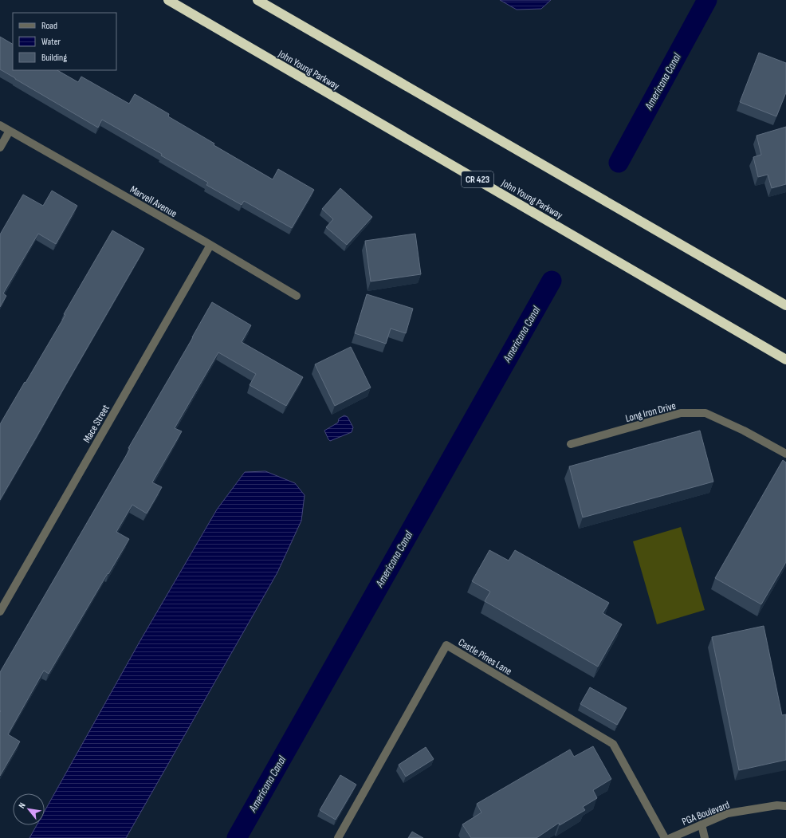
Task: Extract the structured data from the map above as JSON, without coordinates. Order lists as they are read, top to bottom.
{
  "streets": {
    "highway": ["John Young Parkway", "CR 423"],
    "street": [
      "Marvell Avenue",
      "Long Iron Drive",
      "Mace Street",
      "Castle Pines Lane",
      "PGA Boulevard"
    ]
  },
  "crossings": [
    ["Marvell Avenue", "Mace Street"]
  ],
  "water": ["Americana Canal"],
  "legend": ["Road", "Water", "Building"],
  "north": "top left"
}
